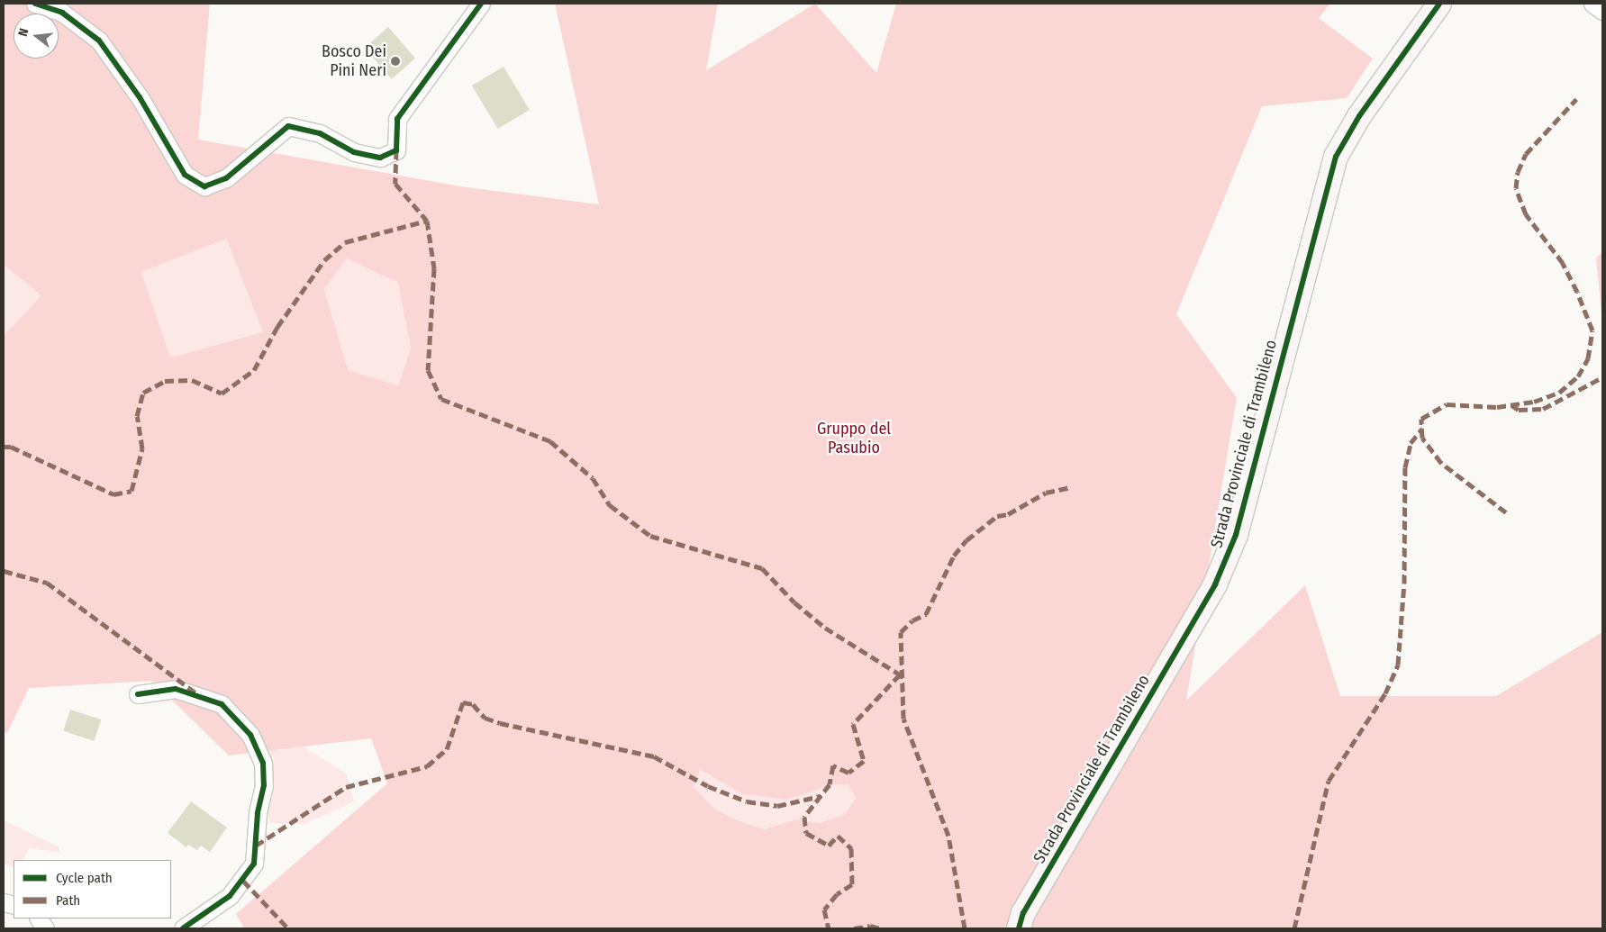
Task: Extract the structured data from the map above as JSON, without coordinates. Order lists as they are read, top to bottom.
{
  "streets": {
    "street": ["Strada Provinciale di Trambileno"]
  },
  "parks": ["Gruppo del Pasubio"],
  "places": ["Bosco Dei Pini Neri"],
  "legend": ["Cycle path", "Path"],
  "north": "left"
}
